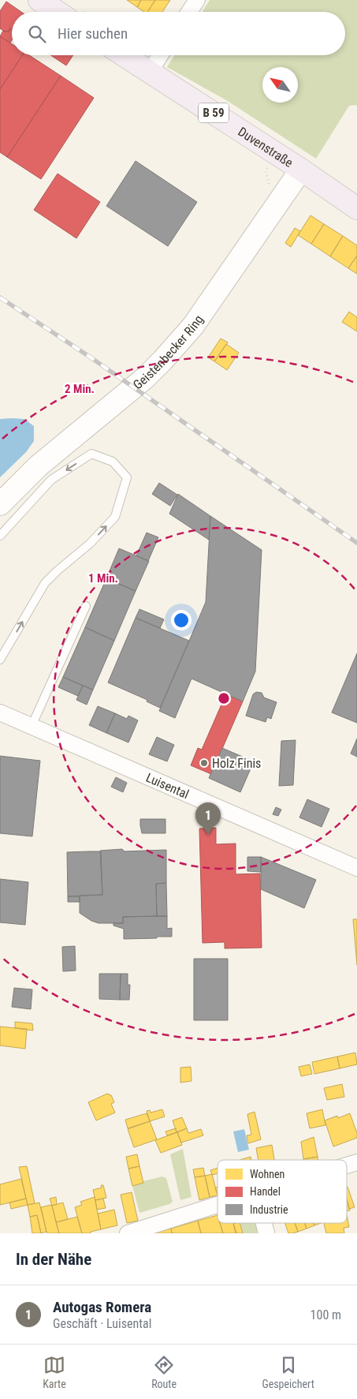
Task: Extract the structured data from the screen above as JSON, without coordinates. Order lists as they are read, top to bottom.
{
  "streets": {
    "main road": ["B 59", "Duvenstraße", "Geistenbecker Ring"],
    "street": ["Luisental"]
  },
  "crossings": [
    ["Duvenstraße", "Geistenbecker Ring"]
  ],
  "places": ["Holz Finis"],
  "legend": ["Wohnen", "Handel", "Industrie"],
  "north": "top left",
  "page": {
    "search": "Hier suchen",
    "pins": "1",
    "heading": "In der Nähe",
    "list": [
      {
        "mark": "1",
        "name": "Autogas Romera",
        "note": "Geschäft · Luisental",
        "value": "100 m"
      }
    ],
    "nav": ["Karte", "Route", "Gespeichert"]
  },
  "rings": ["2 Min.", "1 Min."]
}
